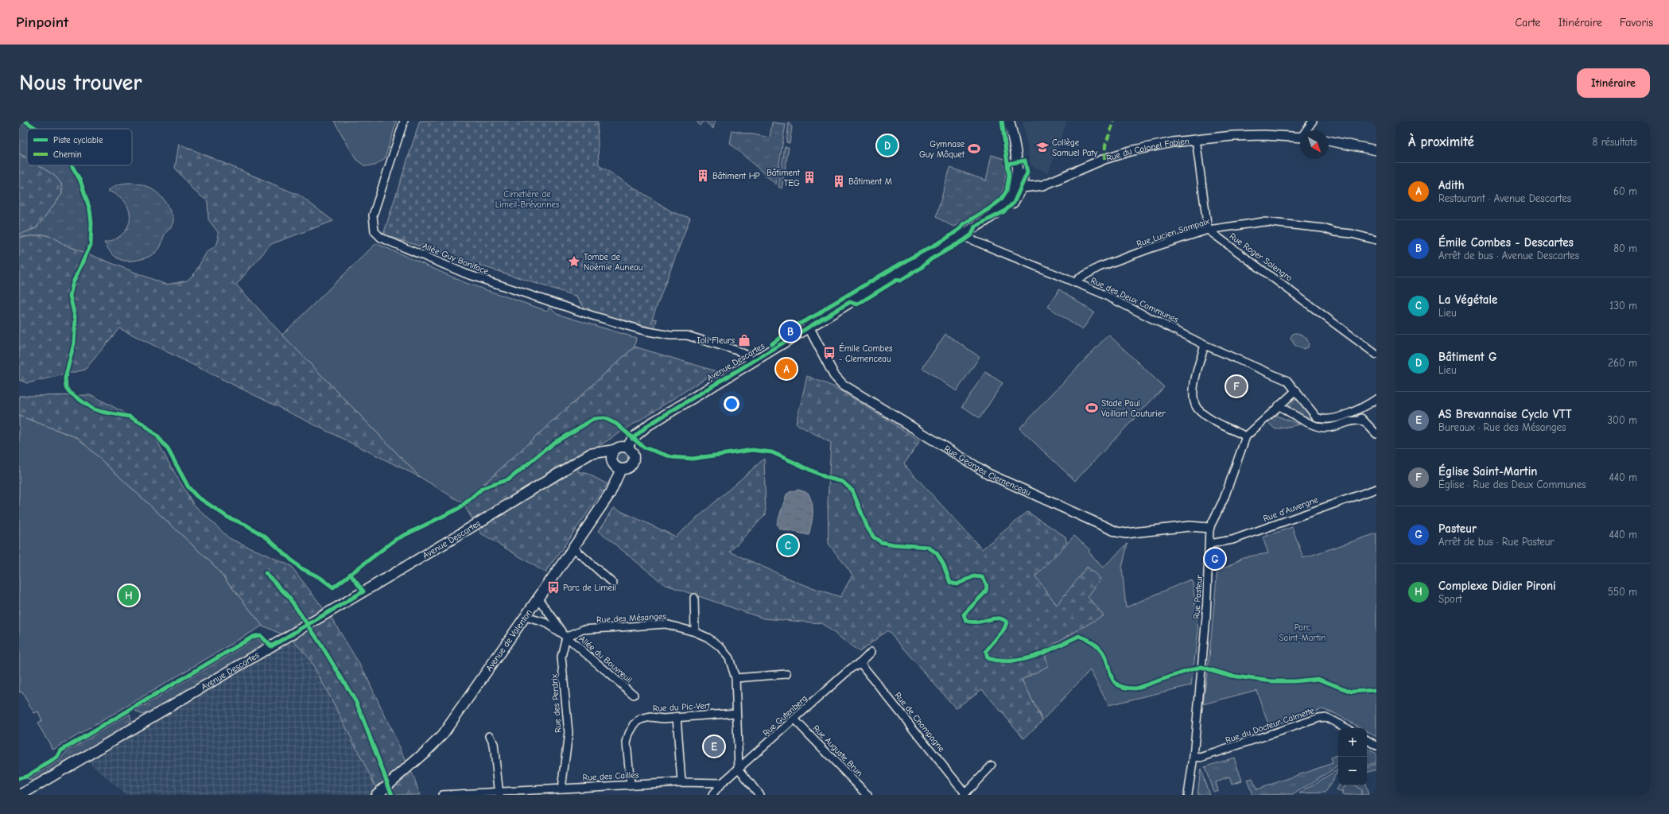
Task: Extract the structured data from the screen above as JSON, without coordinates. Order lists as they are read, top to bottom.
{
  "streets": {
    "main road": ["Avenue Descartes", "Avenue de Valenton"],
    "street": [
      "Rue du Colonel Fabien",
      "Rue Lucien Sampaix",
      "Rue Roger Salengro",
      "Allée Guy Boniface",
      "Rue des Deux Communes",
      "Rue Georges Clemenceau",
      "Rue d'Auvergne",
      "Rue Pasteur",
      "Rue des Mésanges",
      "Allée du Bouvreuil",
      "Rue des Perdrix",
      "Rue du Pic-Vert",
      "Rue Gutenberg",
      "Rue de Champagne",
      "Rue du Docteur Calmette",
      "Rue Auguste Brun",
      "Rue des Cailles"
    ]
  },
  "crossings": [
    ["Rue Lucien Sampaix", "Rue Roger Salengro"],
    ["Rue Lucien Sampaix", "Rue des Deux Communes"],
    ["Allée Guy Boniface", "Avenue Descartes"],
    ["Rue des Deux Communes", "Avenue Descartes"],
    ["Rue des Deux Communes", "Rue Pasteur"],
    ["Avenue Descartes", "Rue Georges Clemenceau"],
    ["Avenue Descartes", "Avenue de Valenton"],
    ["Rue Georges Clemenceau", "Rue Pasteur"],
    ["Rue d'Auvergne", "Rue Pasteur"],
    ["Rue Pasteur", "Rue du Docteur Calmette"],
    ["Rue des Mésanges", "Allée du Bouvreuil"],
    ["Rue des Mésanges", "Rue des Perdrix"],
    ["Rue des Mésanges", "Rue du Pic-Vert"],
    ["Rue des Mésanges", "Rue Gutenberg"],
    ["Allée du Bouvreuil", "Rue des Perdrix"],
    ["Rue des Perdrix", "Rue des Cailles"],
    ["Rue du Pic-Vert", "Rue des Cailles"],
    ["Rue Gutenberg", "Rue de Champagne"],
    ["Rue Gutenberg", "Rue Auguste Brun"],
    ["Rue Gutenberg", "Rue des Cailles"]
  ],
  "parks": ["Cimetière de Limeil-Brévannes", "Parc Saint-Martin"],
  "places": {
    "school or university": ["Collège Samuel Paty"],
    "sports": ["Gymnase Guy Môquet", "Stade Paul Vaillant Couturier"],
    "building": ["Bâtiment HP", "Bâtiment TEG", "Bâtiment M"],
    "place": ["Tombe de Noémie Auneau"],
    "shop": ["Ioli Fleurs"],
    "bus stop": ["Émile Combes - Clemenceau", "Parc de Limeil"]
  },
  "legend": ["Piste cyclable", "Chemin"],
  "north": "bottom right",
  "page": {
    "header": "Pinpoint",
    "nav": ["Carte", "Itinéraire", "Favoris"],
    "buttons": "Itinéraire",
    "title": "Nous trouver",
    "heading": ["À proximité", "8 résultats"],
    "pins": [
      "D",
      "B",
      "A",
      "F",
      "C",
      "G",
      "H",
      "E"
    ],
    "list": [
      {
        "mark": "A",
        "name": "Adith",
        "note": "Restaurant · Avenue Descartes",
        "value": "60 m"
      },
      {
        "mark": "B",
        "name": "Émile Combes - Descartes",
        "note": "Arrêt de bus · Avenue Descartes",
        "value": "80 m"
      },
      {
        "mark": "C",
        "name": "La Végétale",
        "note": "Lieu",
        "value": "130 m"
      },
      {
        "mark": "D",
        "name": "Bâtiment G",
        "note": "Lieu",
        "value": "260 m"
      },
      {
        "mark": "E",
        "name": "AS Brevannaise Cyclo VTT",
        "note": "Bureaux · Rue des Mésanges",
        "value": "300 m"
      },
      {
        "mark": "F",
        "name": "Église Saint-Martin",
        "note": "Église · Rue des Deux Communes",
        "value": "440 m"
      },
      {
        "mark": "G",
        "name": "Pasteur",
        "note": "Arrêt de bus · Rue Pasteur",
        "value": "440 m"
      },
      {
        "mark": "H",
        "name": "Complexe Didier Pironi",
        "note": "Sport",
        "value": "550 m"
      }
    ],
    "map_buttons": ["+", "−"]
  }
}
